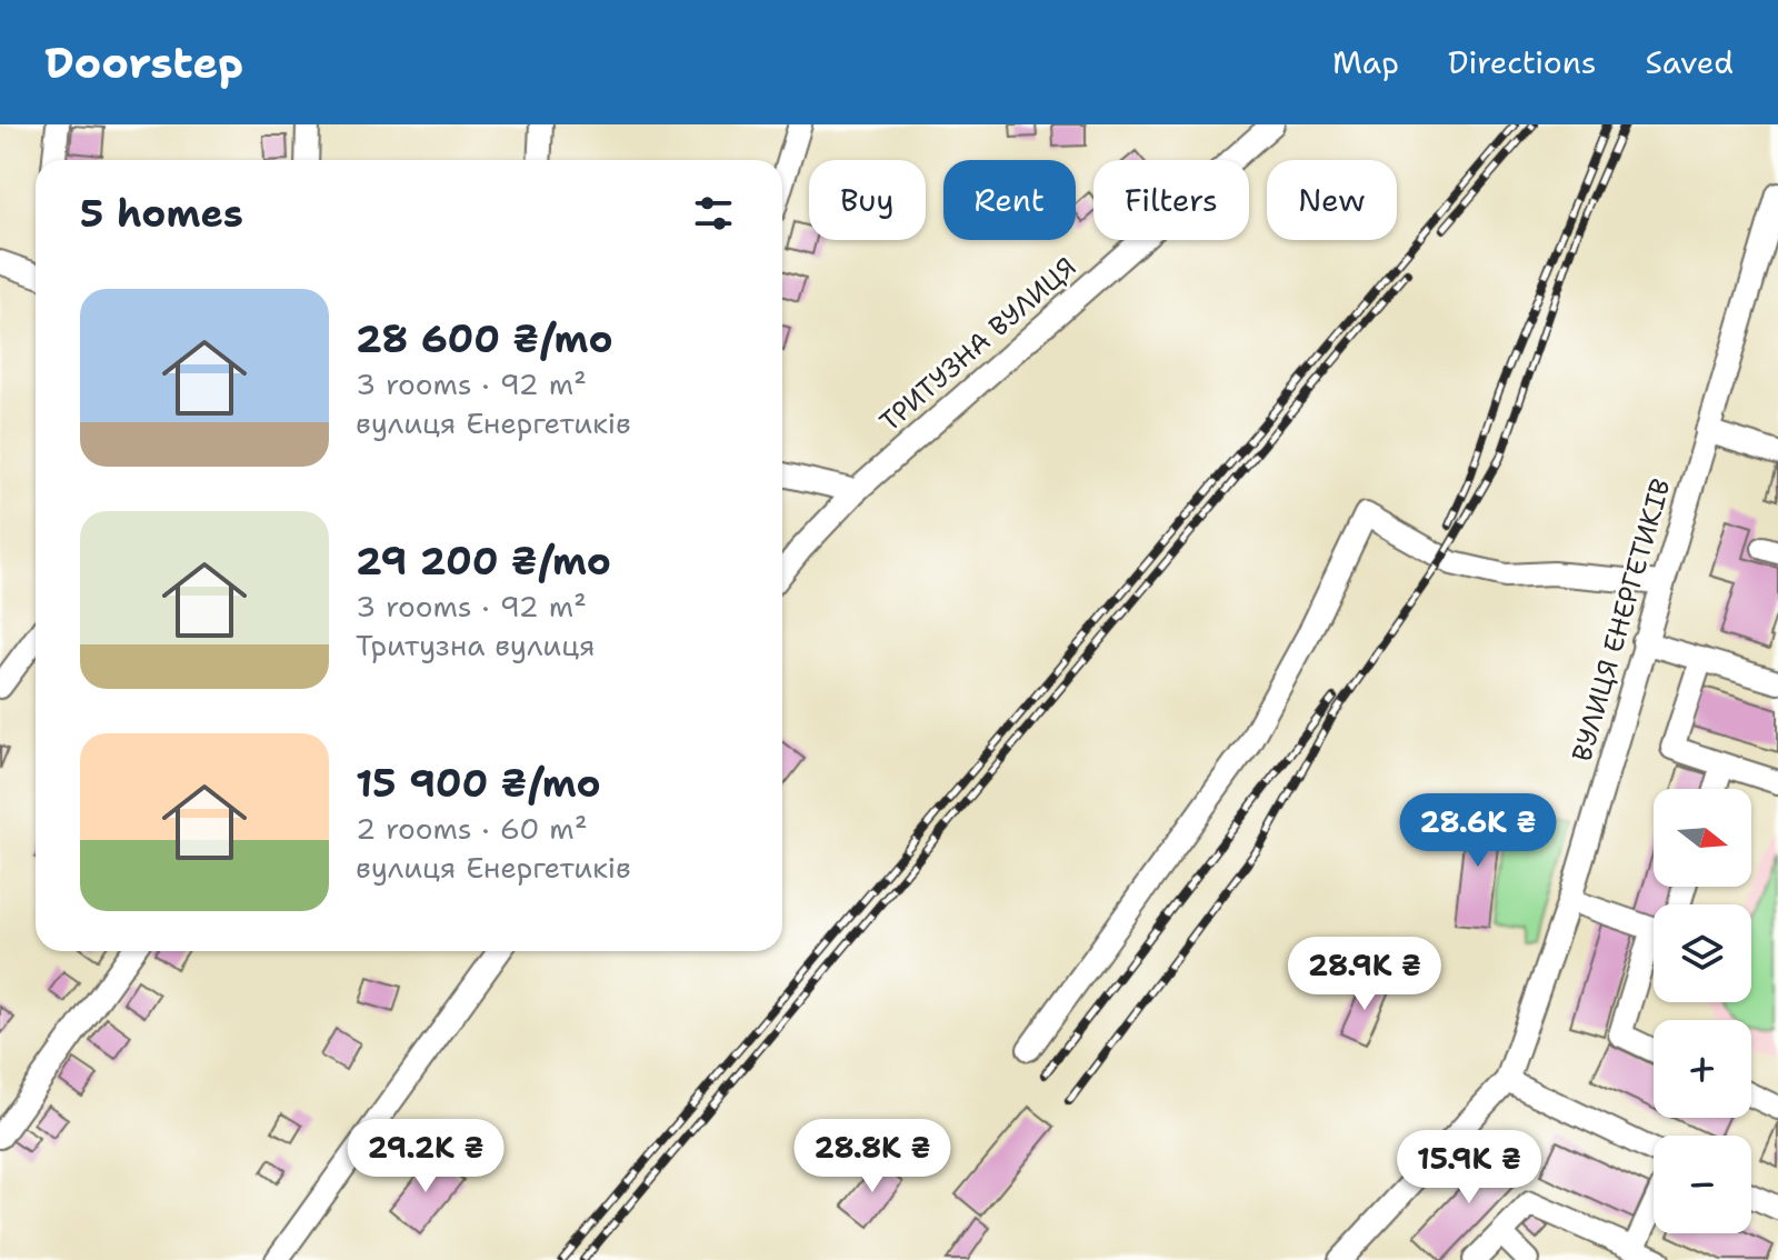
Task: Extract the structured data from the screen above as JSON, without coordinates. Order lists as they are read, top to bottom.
{
  "streets": {
    "street": ["ТРИТУЗНА ВУЛИЦЯ", "ВУЛИЦЯ ЕНЕРГЕТИКІВ"]
  },
  "north": "right",
  "page": {
    "header": "Doorstep",
    "nav": ["Map", "Directions", "Saved"],
    "chip": [
      "Buy",
      "Rent",
      "Filters",
      "New"
    ],
    "heading": "5 homes",
    "list": [
      {
        "name": "28 600 ₴/mo",
        "note": "3 rooms · 92 m² · вулиця Енергетиків"
      },
      {
        "name": "29 200 ₴/mo",
        "note": "3 rooms · 92 m² · Тритузна вулиця"
      },
      {
        "name": "15 900 ₴/mo",
        "note": "2 rooms · 60 m² · вулиця Енергетиків"
      }
    ],
    "map_buttons": ["+", "−"],
    "price": [
      "28.6K ₴",
      "28.9K ₴",
      "29.2K ₴",
      "28.8K ₴",
      "15.9K ₴"
    ]
  }
}
